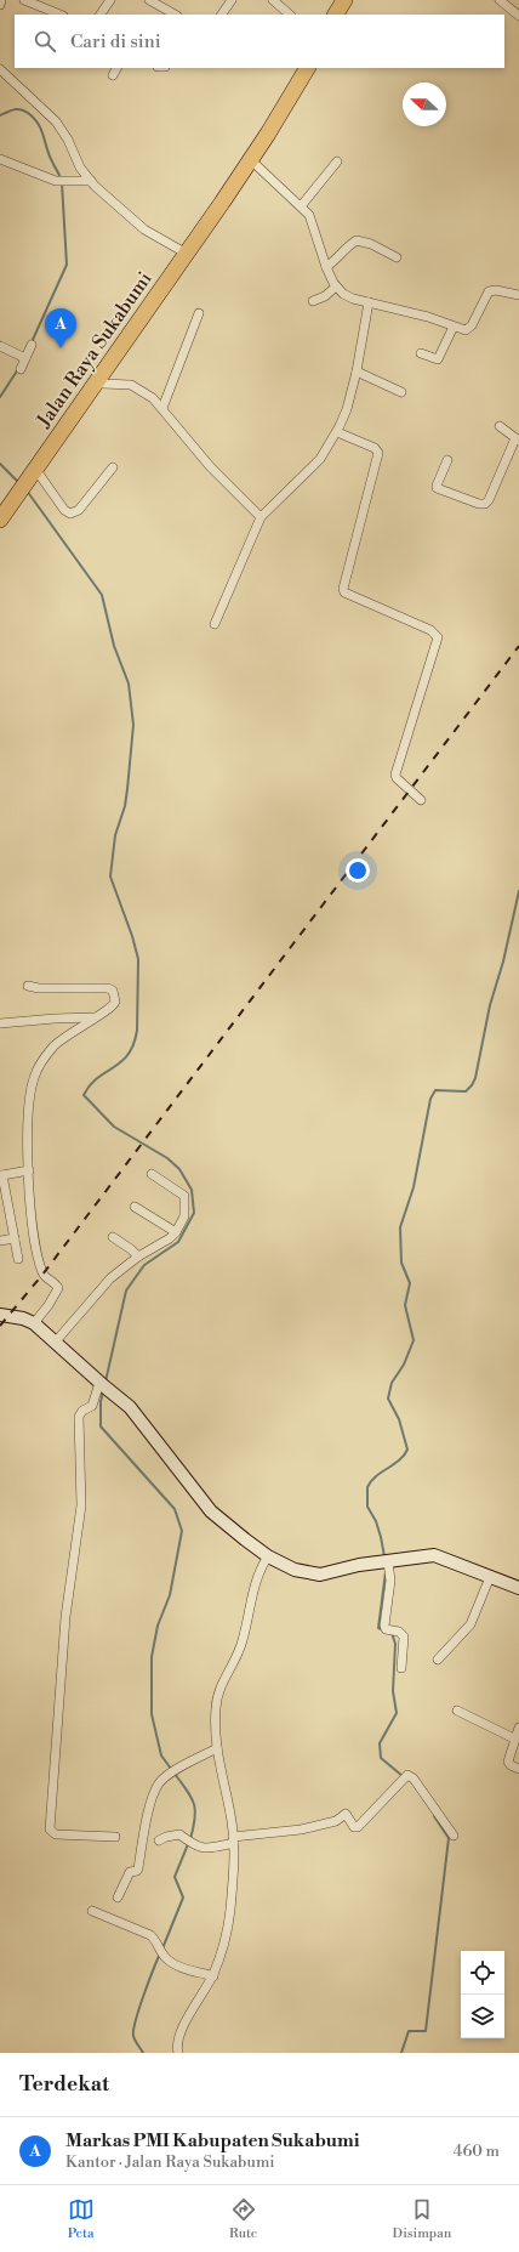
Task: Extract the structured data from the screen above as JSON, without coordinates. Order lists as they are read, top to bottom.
{
  "streets": {
    "highway": ["Jalan Raya Sukabumi"]
  },
  "north": "left",
  "page": {
    "search": "Cari di sini",
    "pins": "A",
    "heading": "Terdekat",
    "list": [
      {
        "mark": "A",
        "name": "Markas PMI Kabupaten Sukabumi",
        "note": "Kantor · Jalan Raya Sukabumi",
        "value": "460 m"
      }
    ],
    "nav": ["Peta", "Rute", "Disimpan"]
  }
}
